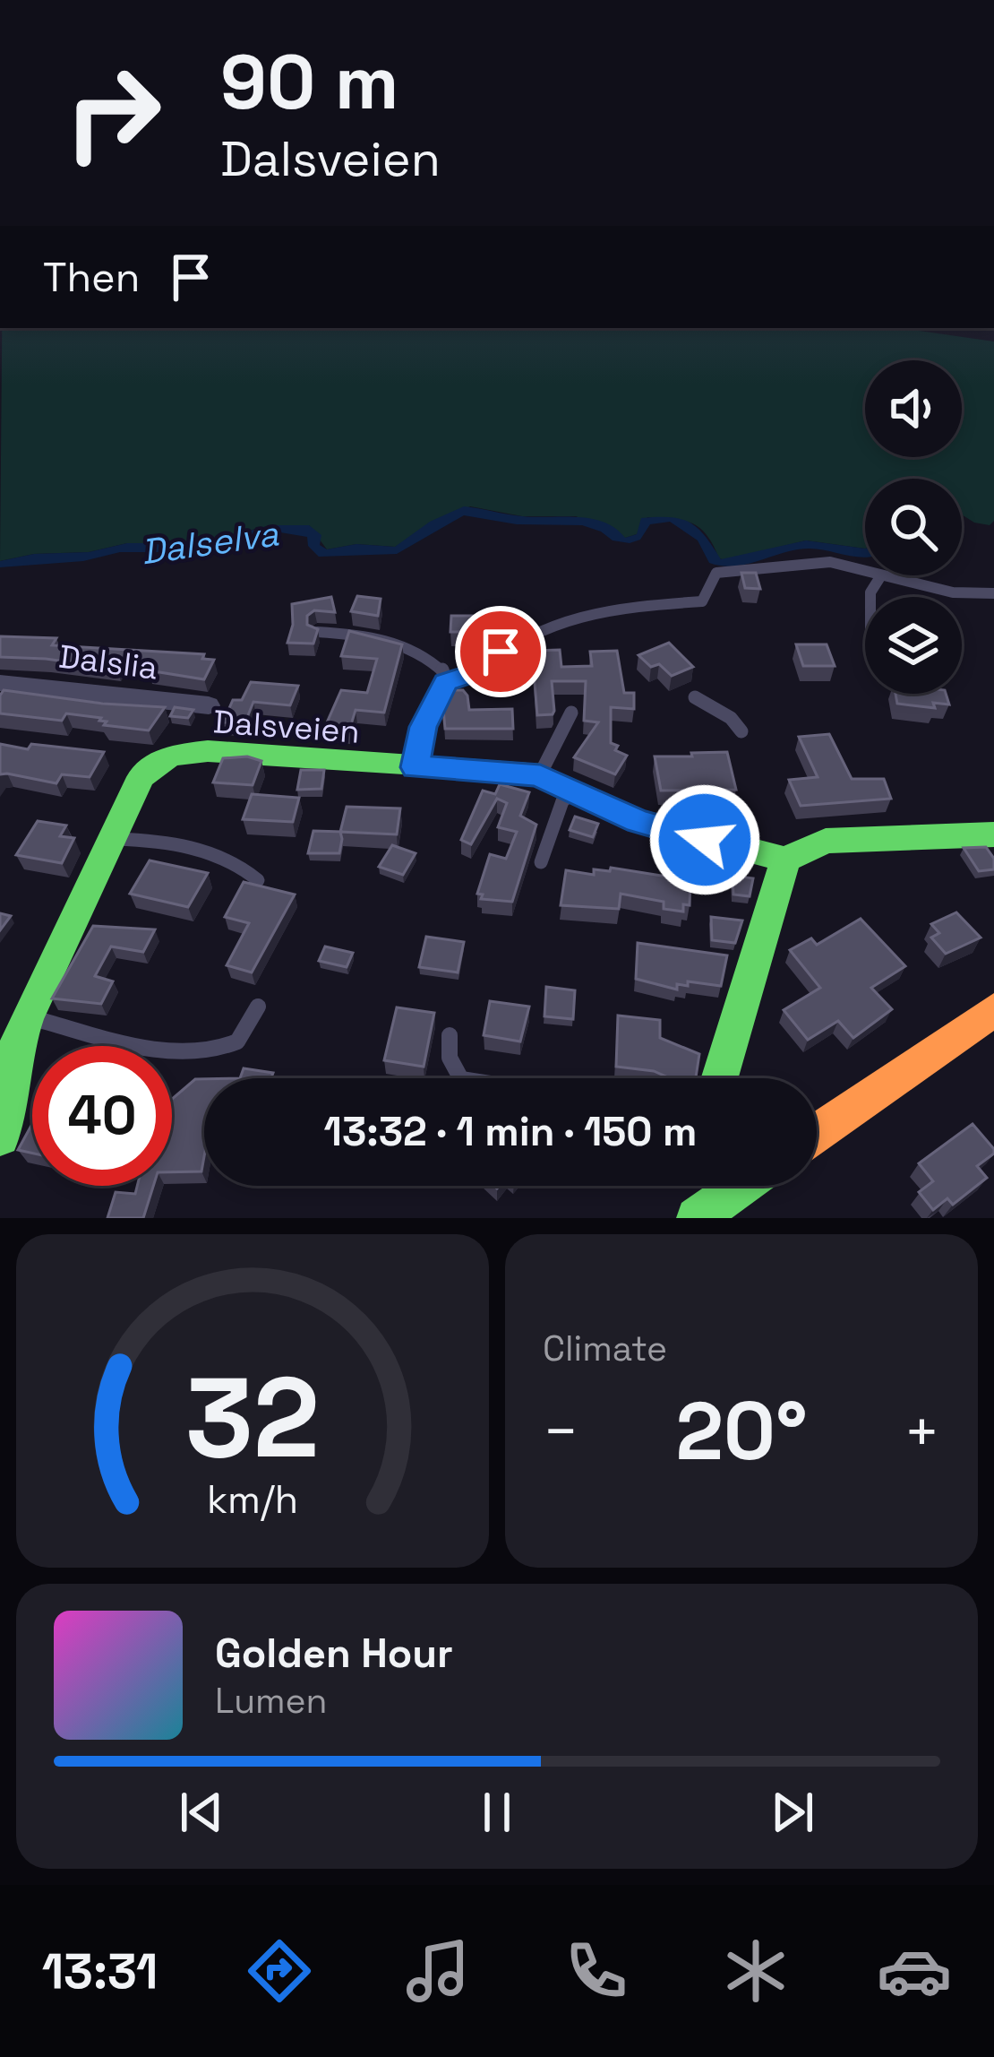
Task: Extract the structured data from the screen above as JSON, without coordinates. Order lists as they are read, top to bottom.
{
  "streets": {
    "street": ["Dalslia", "Dalsveien"]
  },
  "water": ["Dalselva"],
  "page": {
    "turn": ["90 m", "Dalsveien"],
    "then": "Then",
    "limit": "40",
    "trip": "13:32 · 1 min · 150 m",
    "tile": "Climate",
    "heat": ["−", "20°", "+"],
    "song": ["Golden Hour", "Lumen"],
    "tabs": "13:31",
    "gauge": ["32", "km/h"]
  }
}
